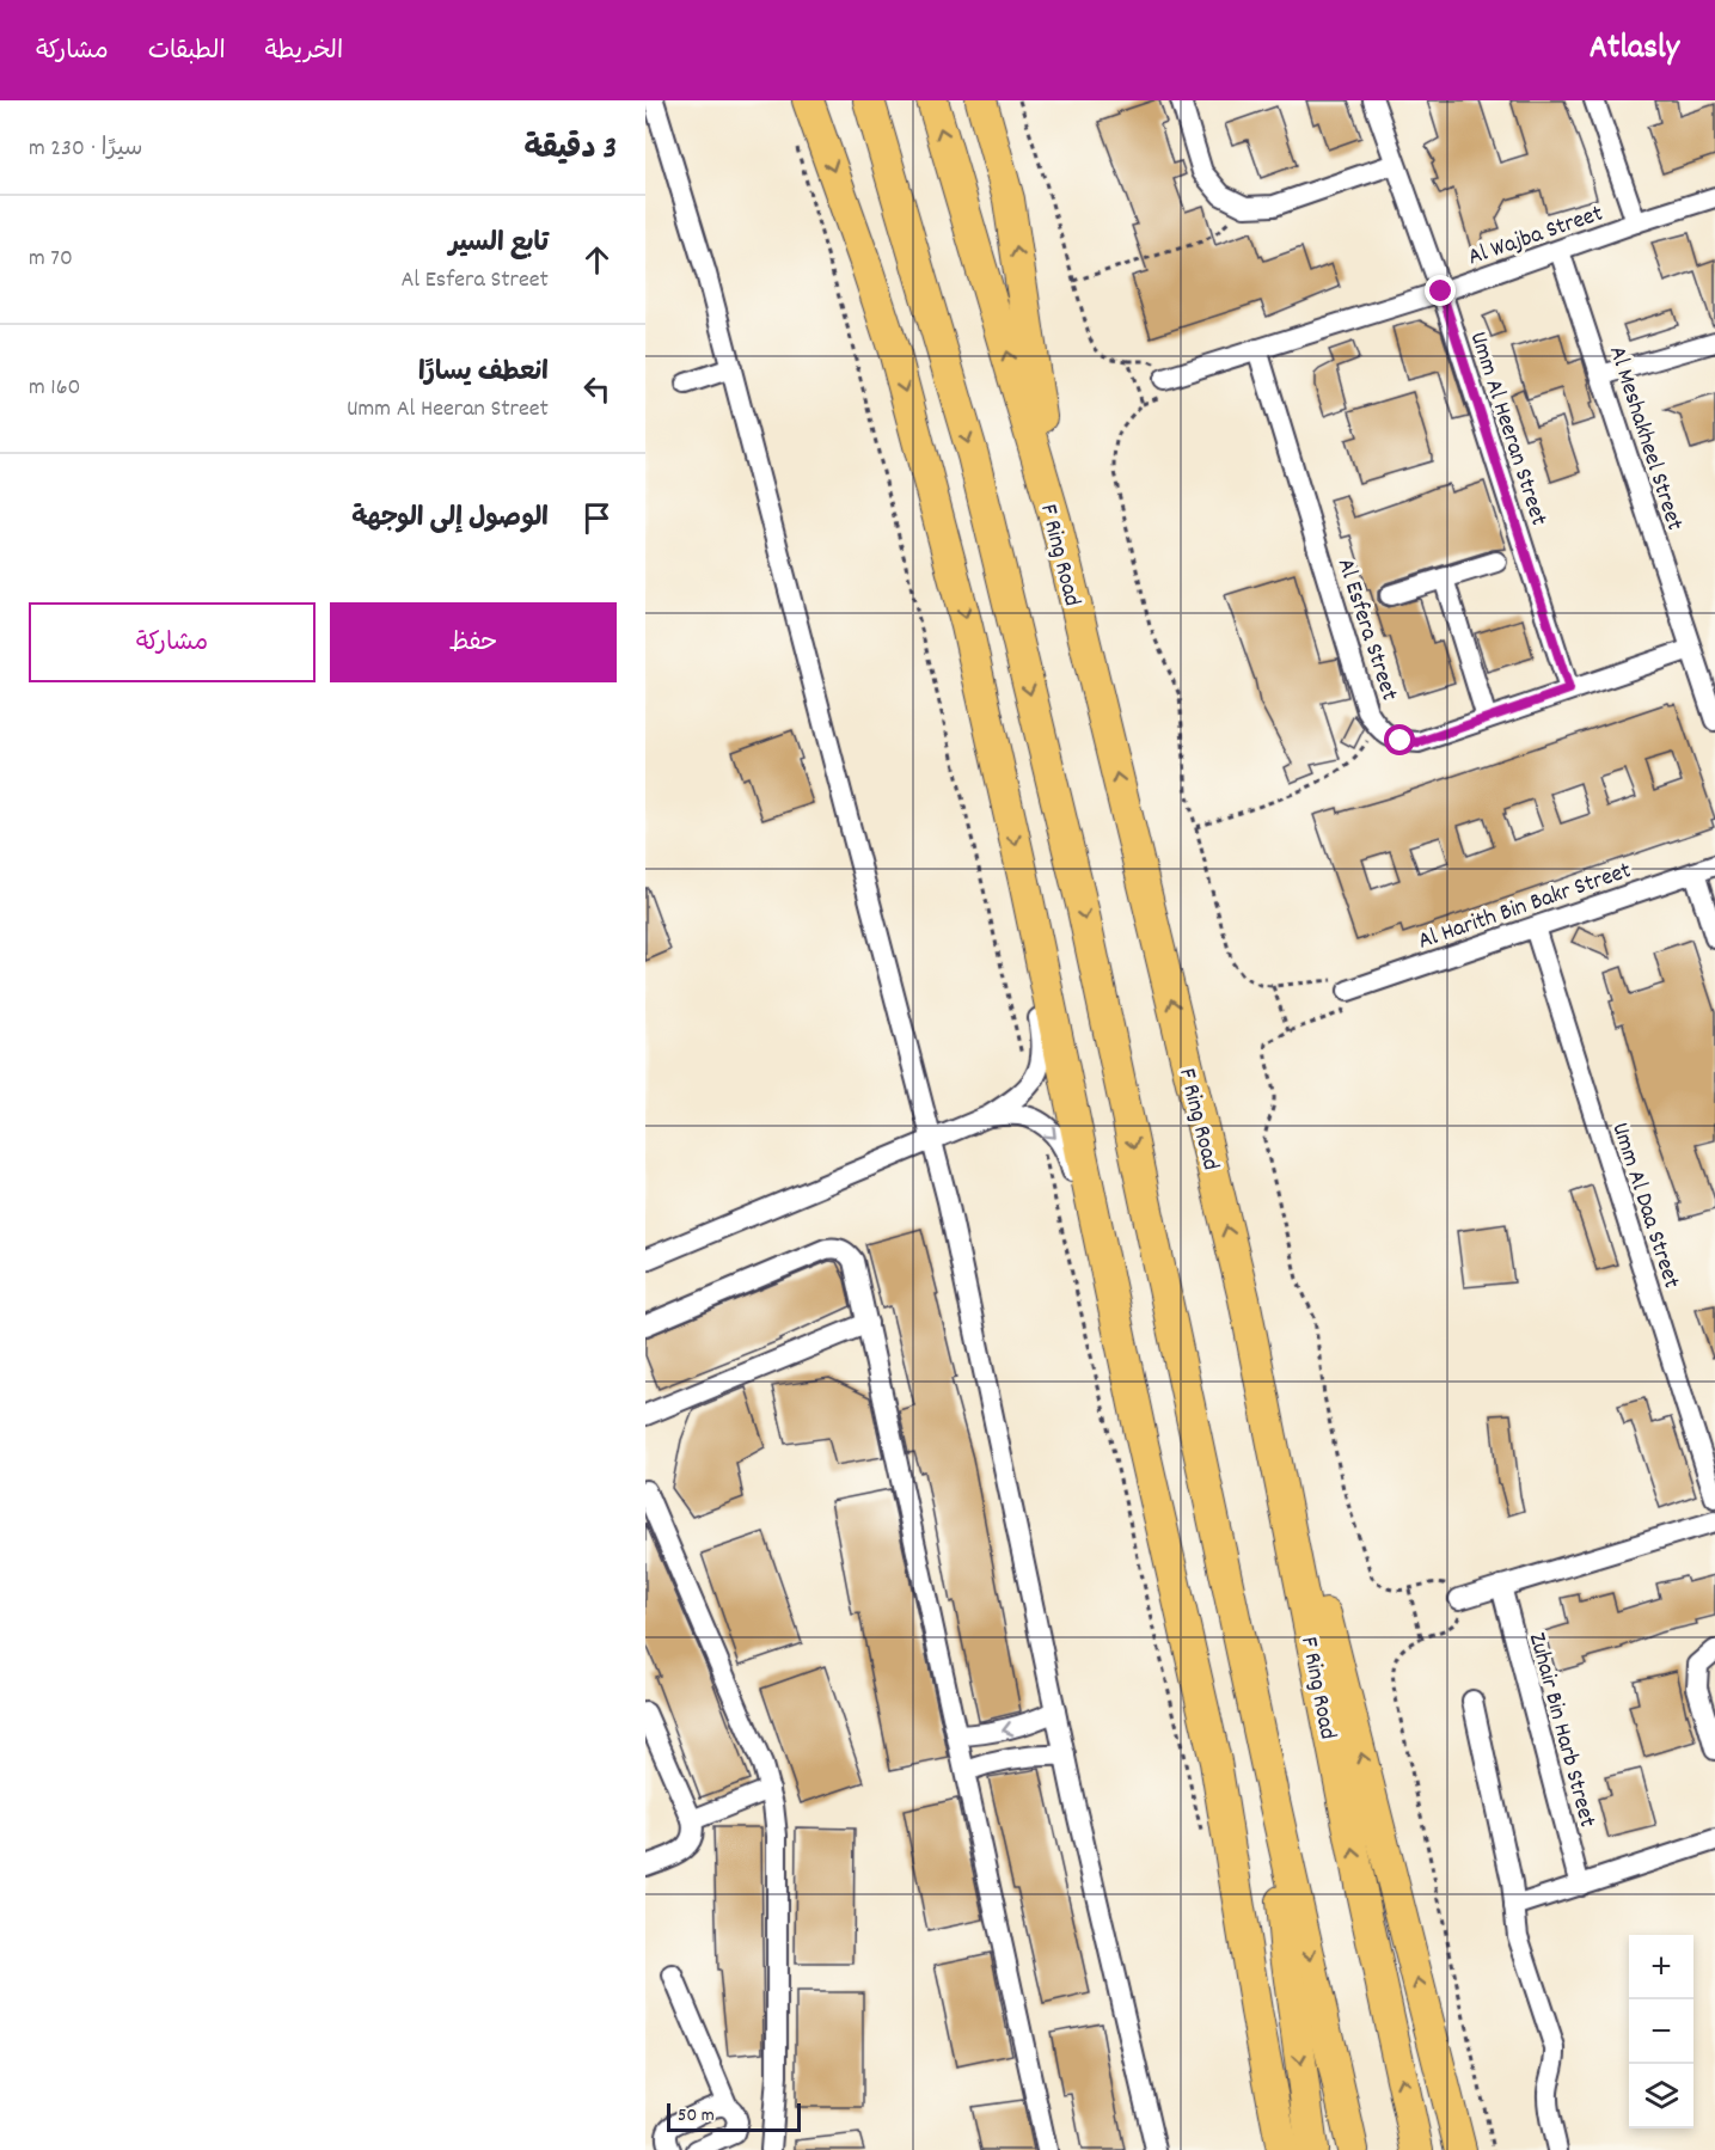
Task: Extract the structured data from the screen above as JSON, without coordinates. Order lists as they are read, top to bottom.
{
  "streets": {
    "highway": ["F Ring Road"],
    "street": [
      "Al Wajba Street",
      "Umm Al Heeran Street",
      "Al Meshakheel Street",
      "Al Esfera Street",
      "Al Harith Bin Bakr Street",
      "Umm Al Daa Street",
      "Zuhair Bin Harb Street"
    ]
  },
  "crossings": [
    ["Al Wajba Street", "Umm Al Heeran Street"],
    ["Al Wajba Street", "Al Meshakheel Street"],
    ["Al Wajba Street", "Al Esfera Street"],
    ["Umm Al Heeran Street", "Al Esfera Street"],
    ["Al Meshakheel Street", "Al Esfera Street"],
    ["Al Harith Bin Bakr Street", "Umm Al Daa Street"]
  ],
  "scale_bar": "50 m",
  "page": {
    "header": "Atlasly",
    "nav": ["الخريطة", "الطبقات", "مشاركة"],
    "heading": ["3 دقيقة", "سيرًا · 230 m"],
    "list": [
      ["تابع السير", "Al Esfera Street", "70 m"],
      ["انعطف يسارًا", "Umm Al Heeran Street", "160 m"],
      "الوصول إلى الوجهة"
    ],
    "buttons": ["حفظ", "مشاركة"],
    "map_buttons": ["+", "−"],
    "scale": "50 m"
  }
}
